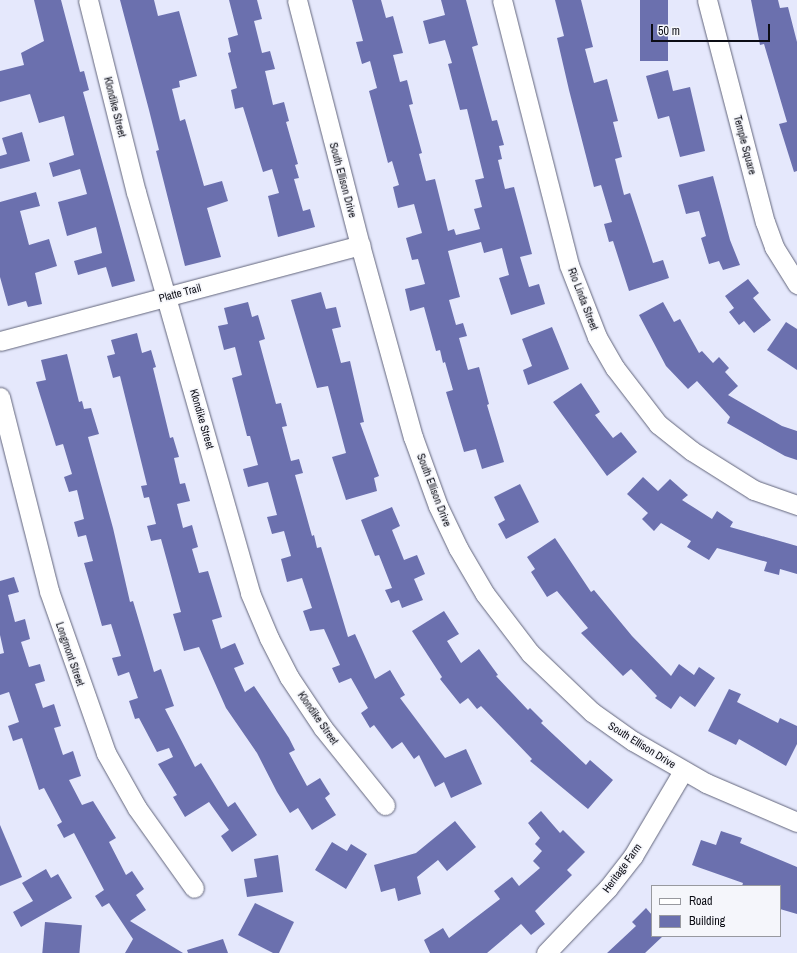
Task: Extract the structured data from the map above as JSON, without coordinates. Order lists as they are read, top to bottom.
{
  "streets": {
    "street": [
      "Klondike Street",
      "Temple Square",
      "South Ellison Drive",
      "Platte Trail",
      "Rio Linda Street",
      "Longmont Street",
      "Heritage Farm"
    ]
  },
  "crossings": [
    ["Klondike Street", "Platte Trail"],
    ["South Ellison Drive", "Platte Trail"],
    ["South Ellison Drive", "Heritage Farm"]
  ],
  "legend": ["Road", "Building"],
  "scale_bar": "50 m"
}
